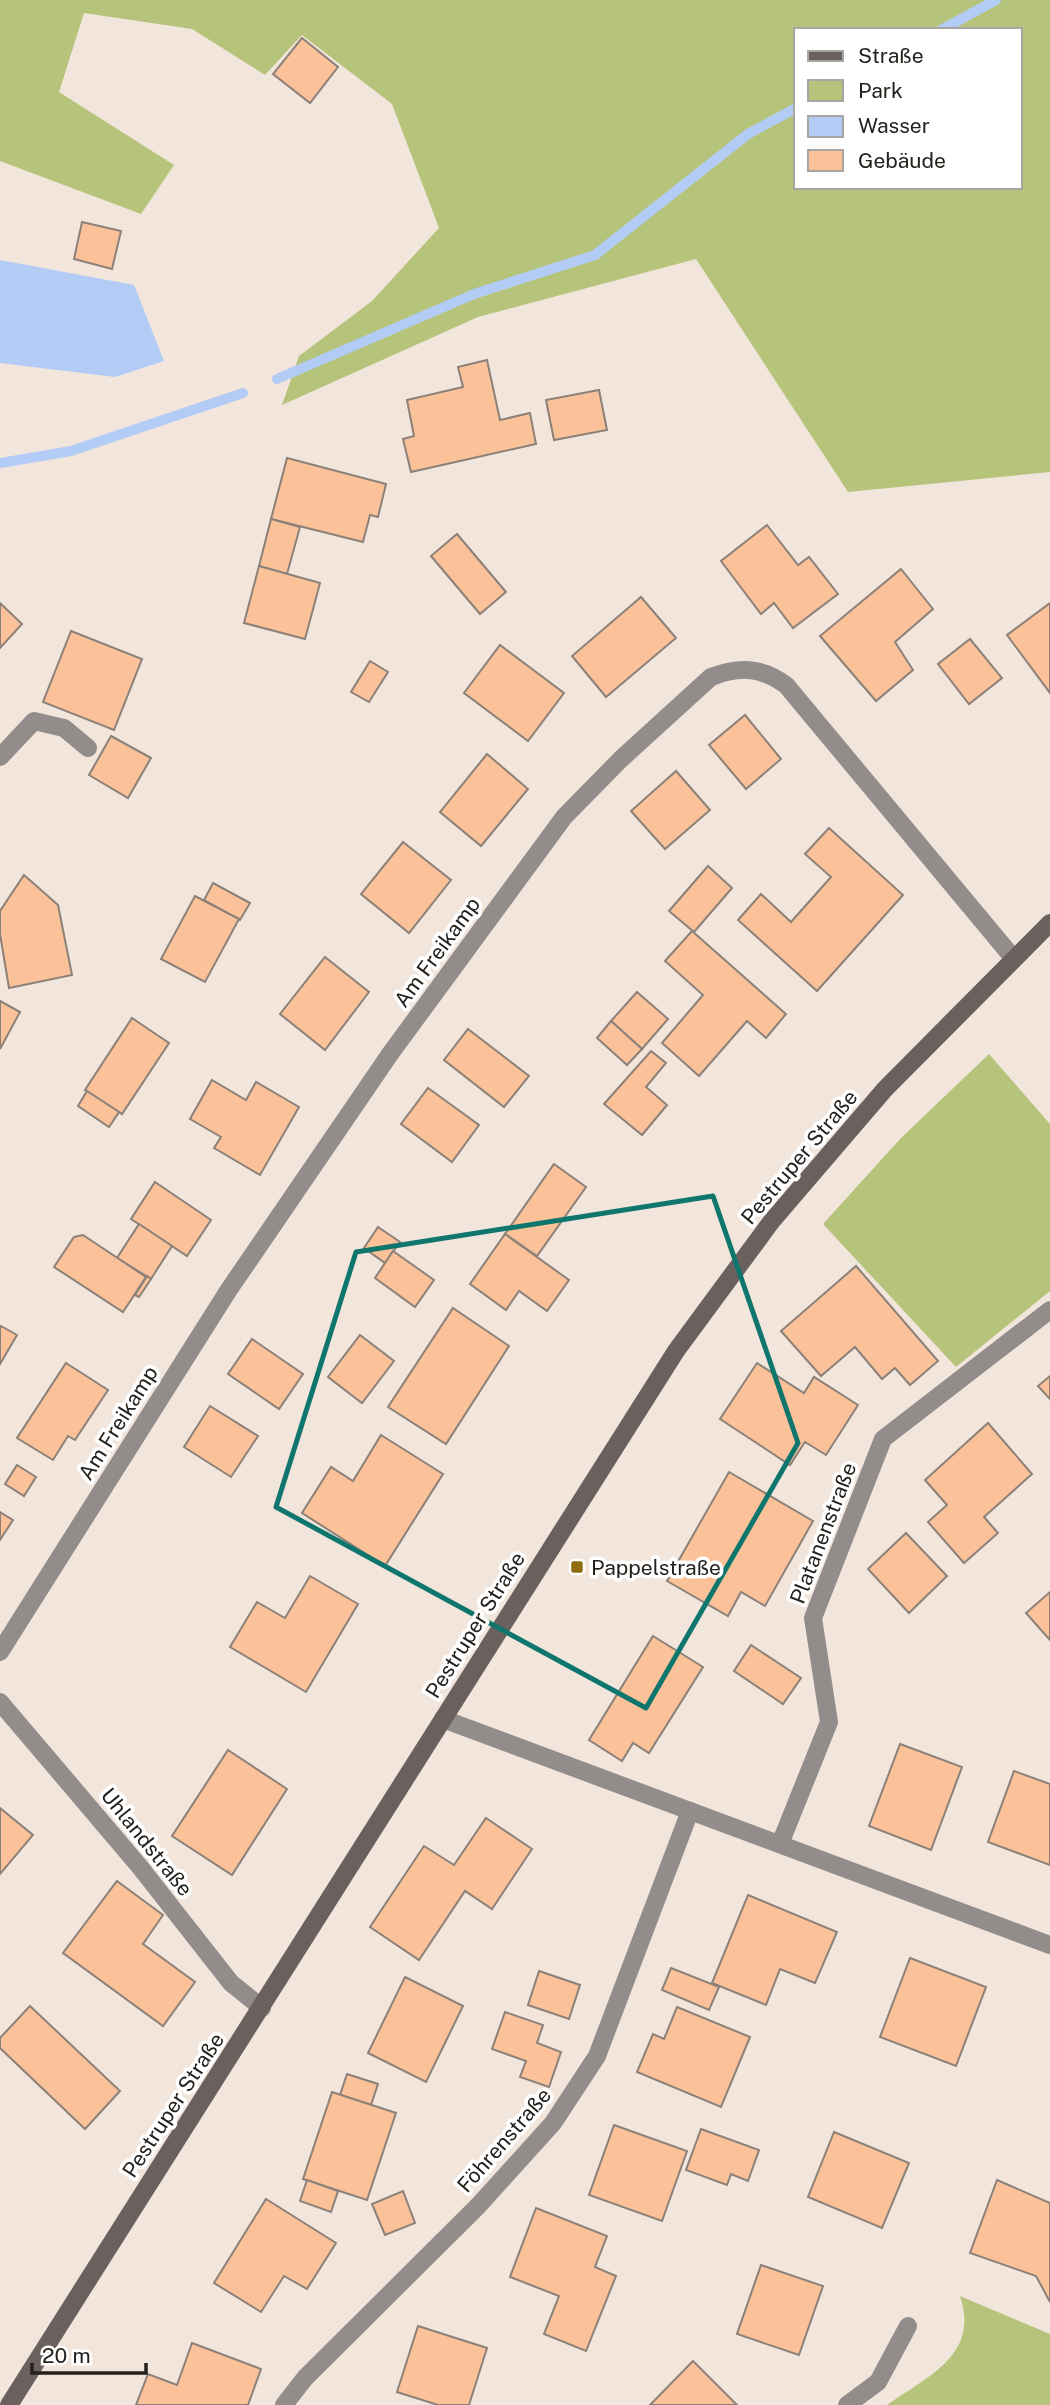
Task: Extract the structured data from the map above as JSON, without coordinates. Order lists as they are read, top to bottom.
{
  "streets": {
    "street": [
      "Am Freikamp",
      "Pestruper Straße",
      "Platanenstraße",
      "Uhlandstraße",
      "Föhrenstraße"
    ]
  },
  "crossings": [
    ["Am Freikamp", "Pestruper Straße"],
    ["Pestruper Straße", "Uhlandstraße"]
  ],
  "places": {
    "transit": ["Pappelstraße"]
  },
  "legend": [
    "Straße",
    "Park",
    "Wasser",
    "Gebäude"
  ],
  "scale_bar": "20 m"
}
